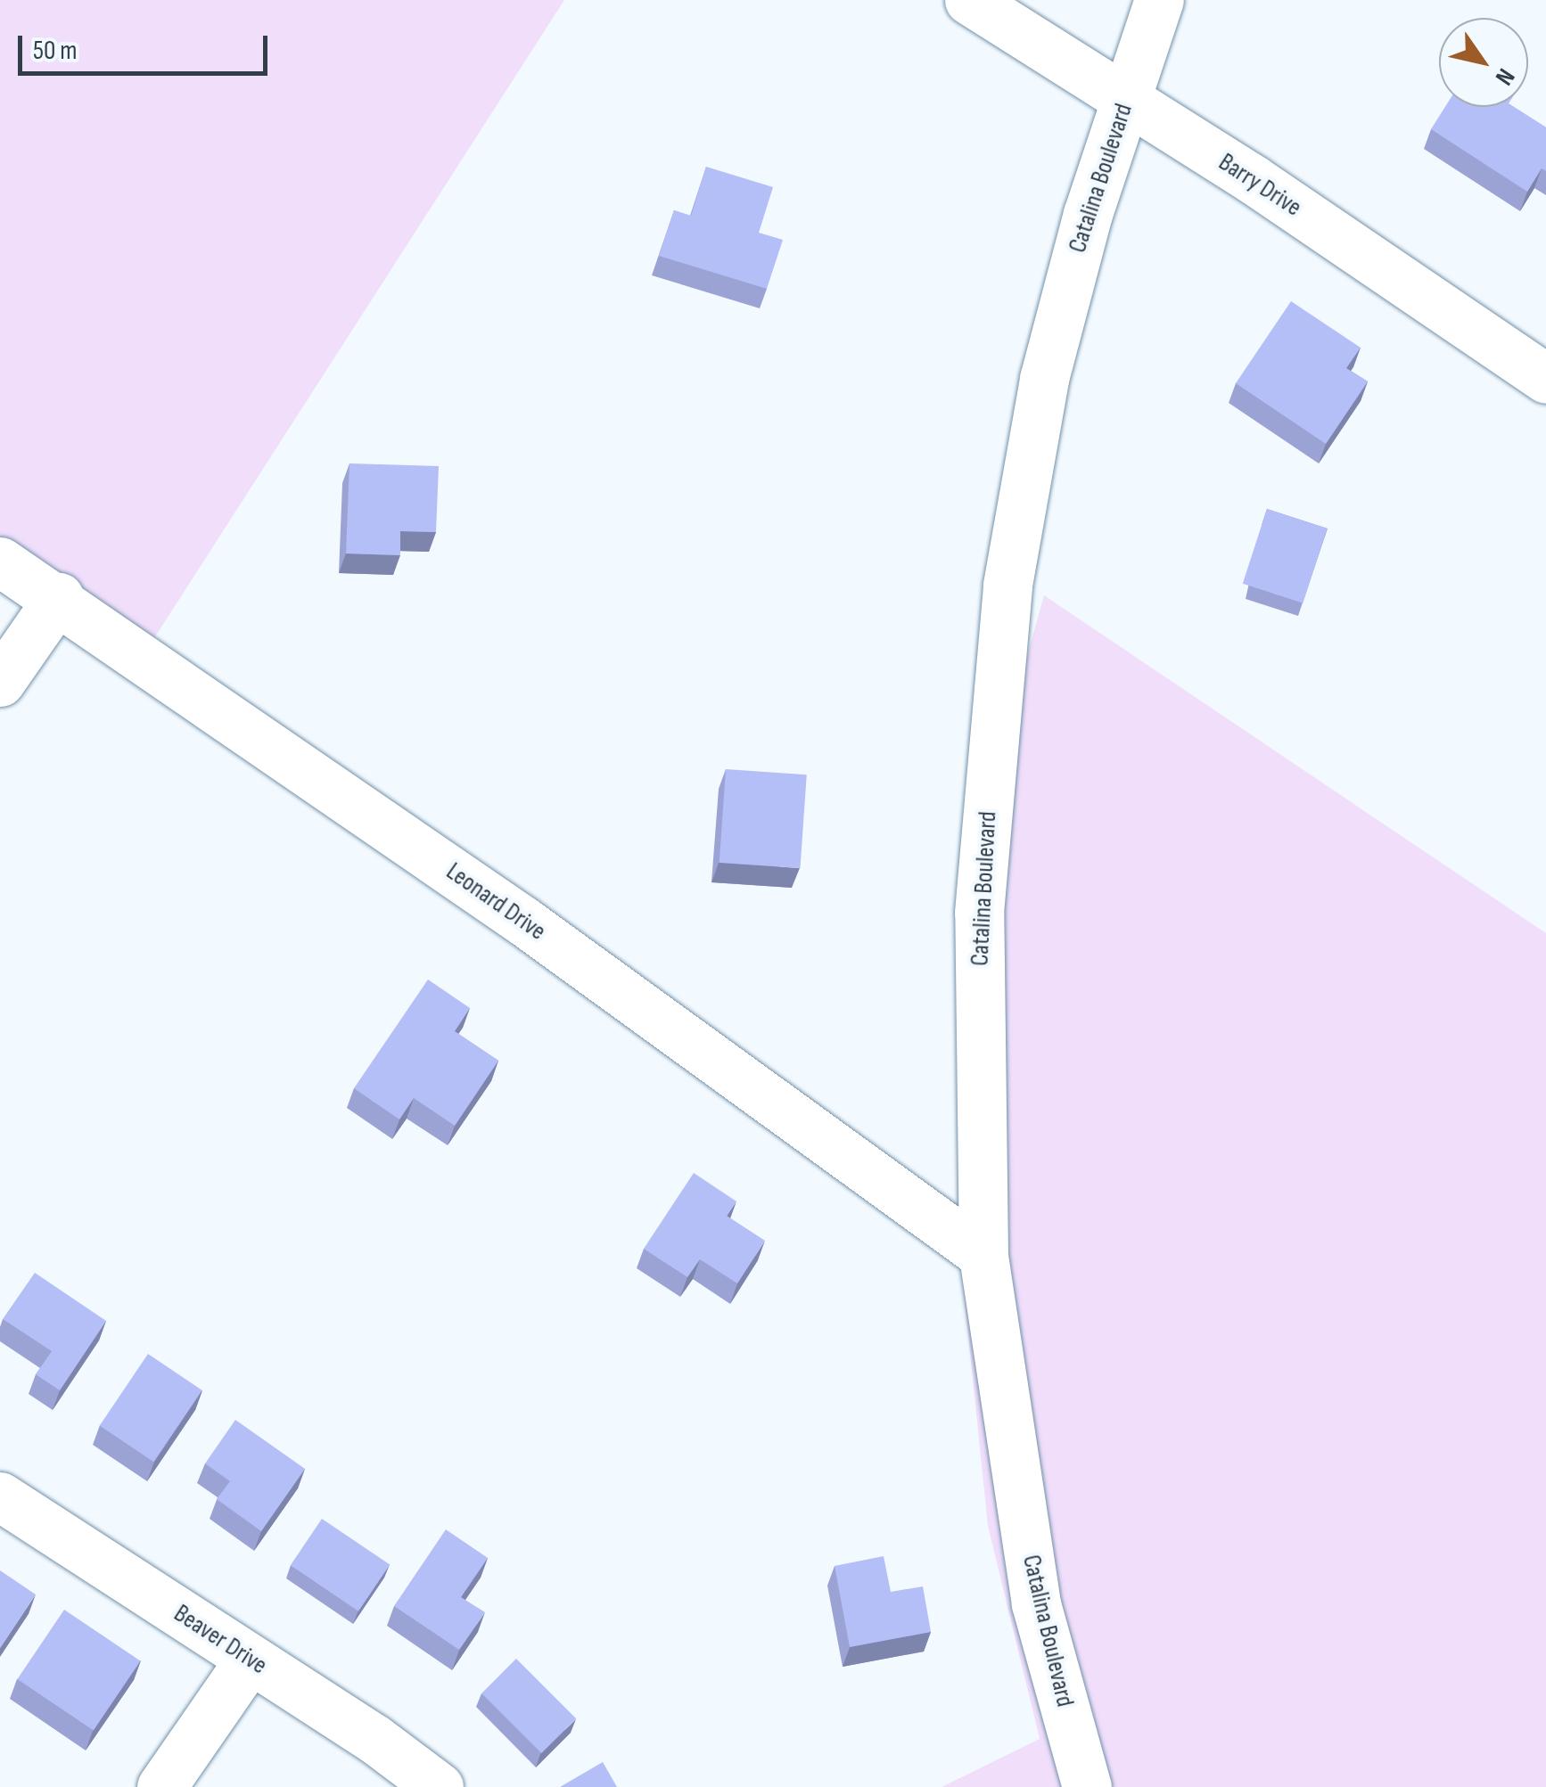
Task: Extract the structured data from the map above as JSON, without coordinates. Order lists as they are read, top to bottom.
{
  "streets": {
    "street": [
      "Catalina Boulevard",
      "Barry Drive",
      "Leonard Drive",
      "Beaver Drive"
    ]
  },
  "crossings": [
    ["Catalina Boulevard", "Barry Drive"],
    ["Catalina Boulevard", "Leonard Drive"]
  ],
  "scale_bar": "50 m",
  "north": "bottom right"
}
